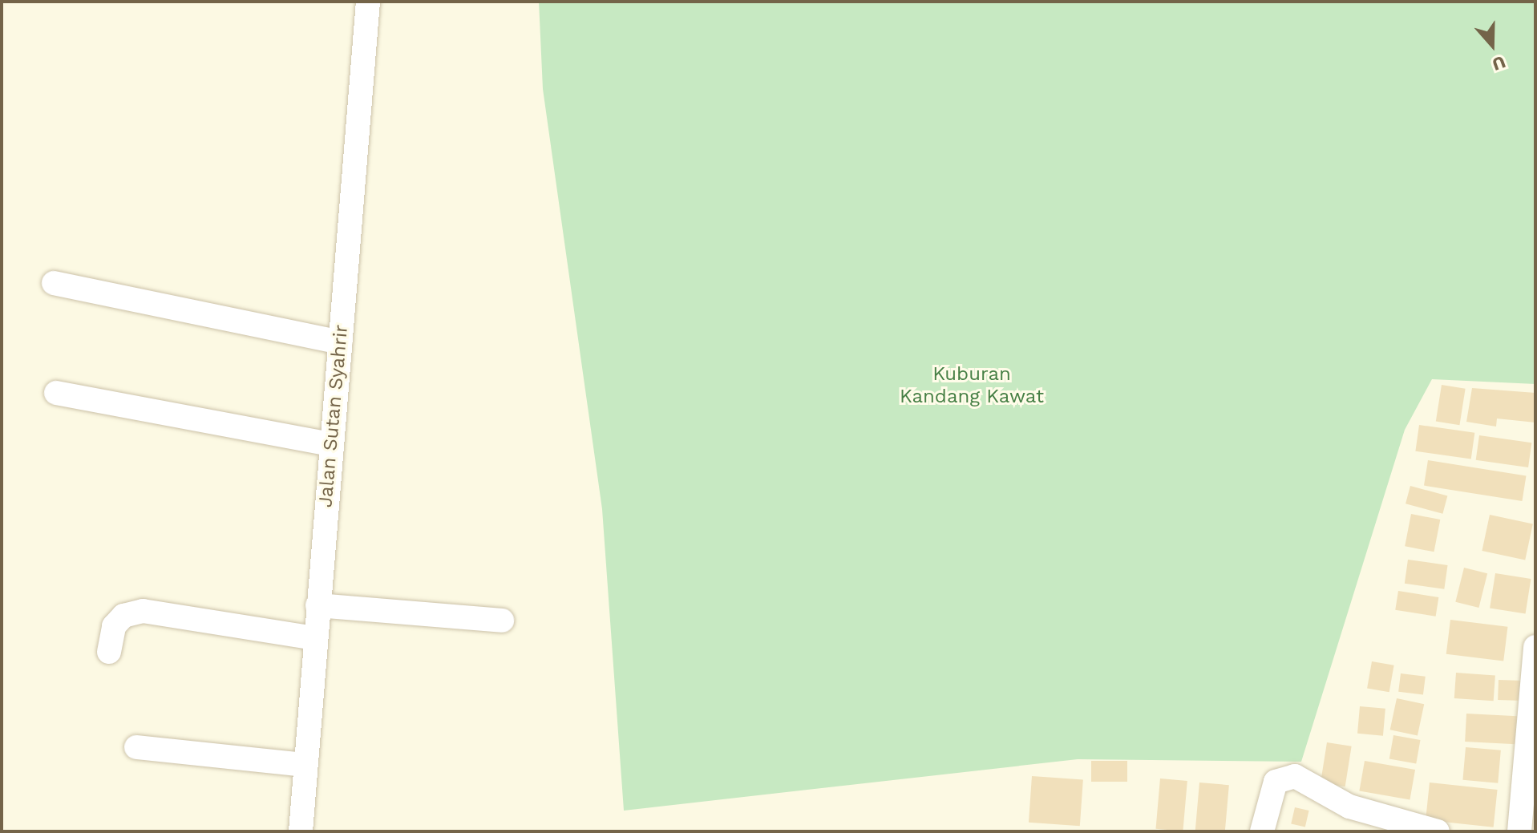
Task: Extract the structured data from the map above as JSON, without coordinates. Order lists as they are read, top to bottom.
{
  "streets": {
    "street": ["Jalan Sutan Syahrir"]
  },
  "parks": ["Kuburan Kandang Kawat"],
  "north": "bottom"
}
